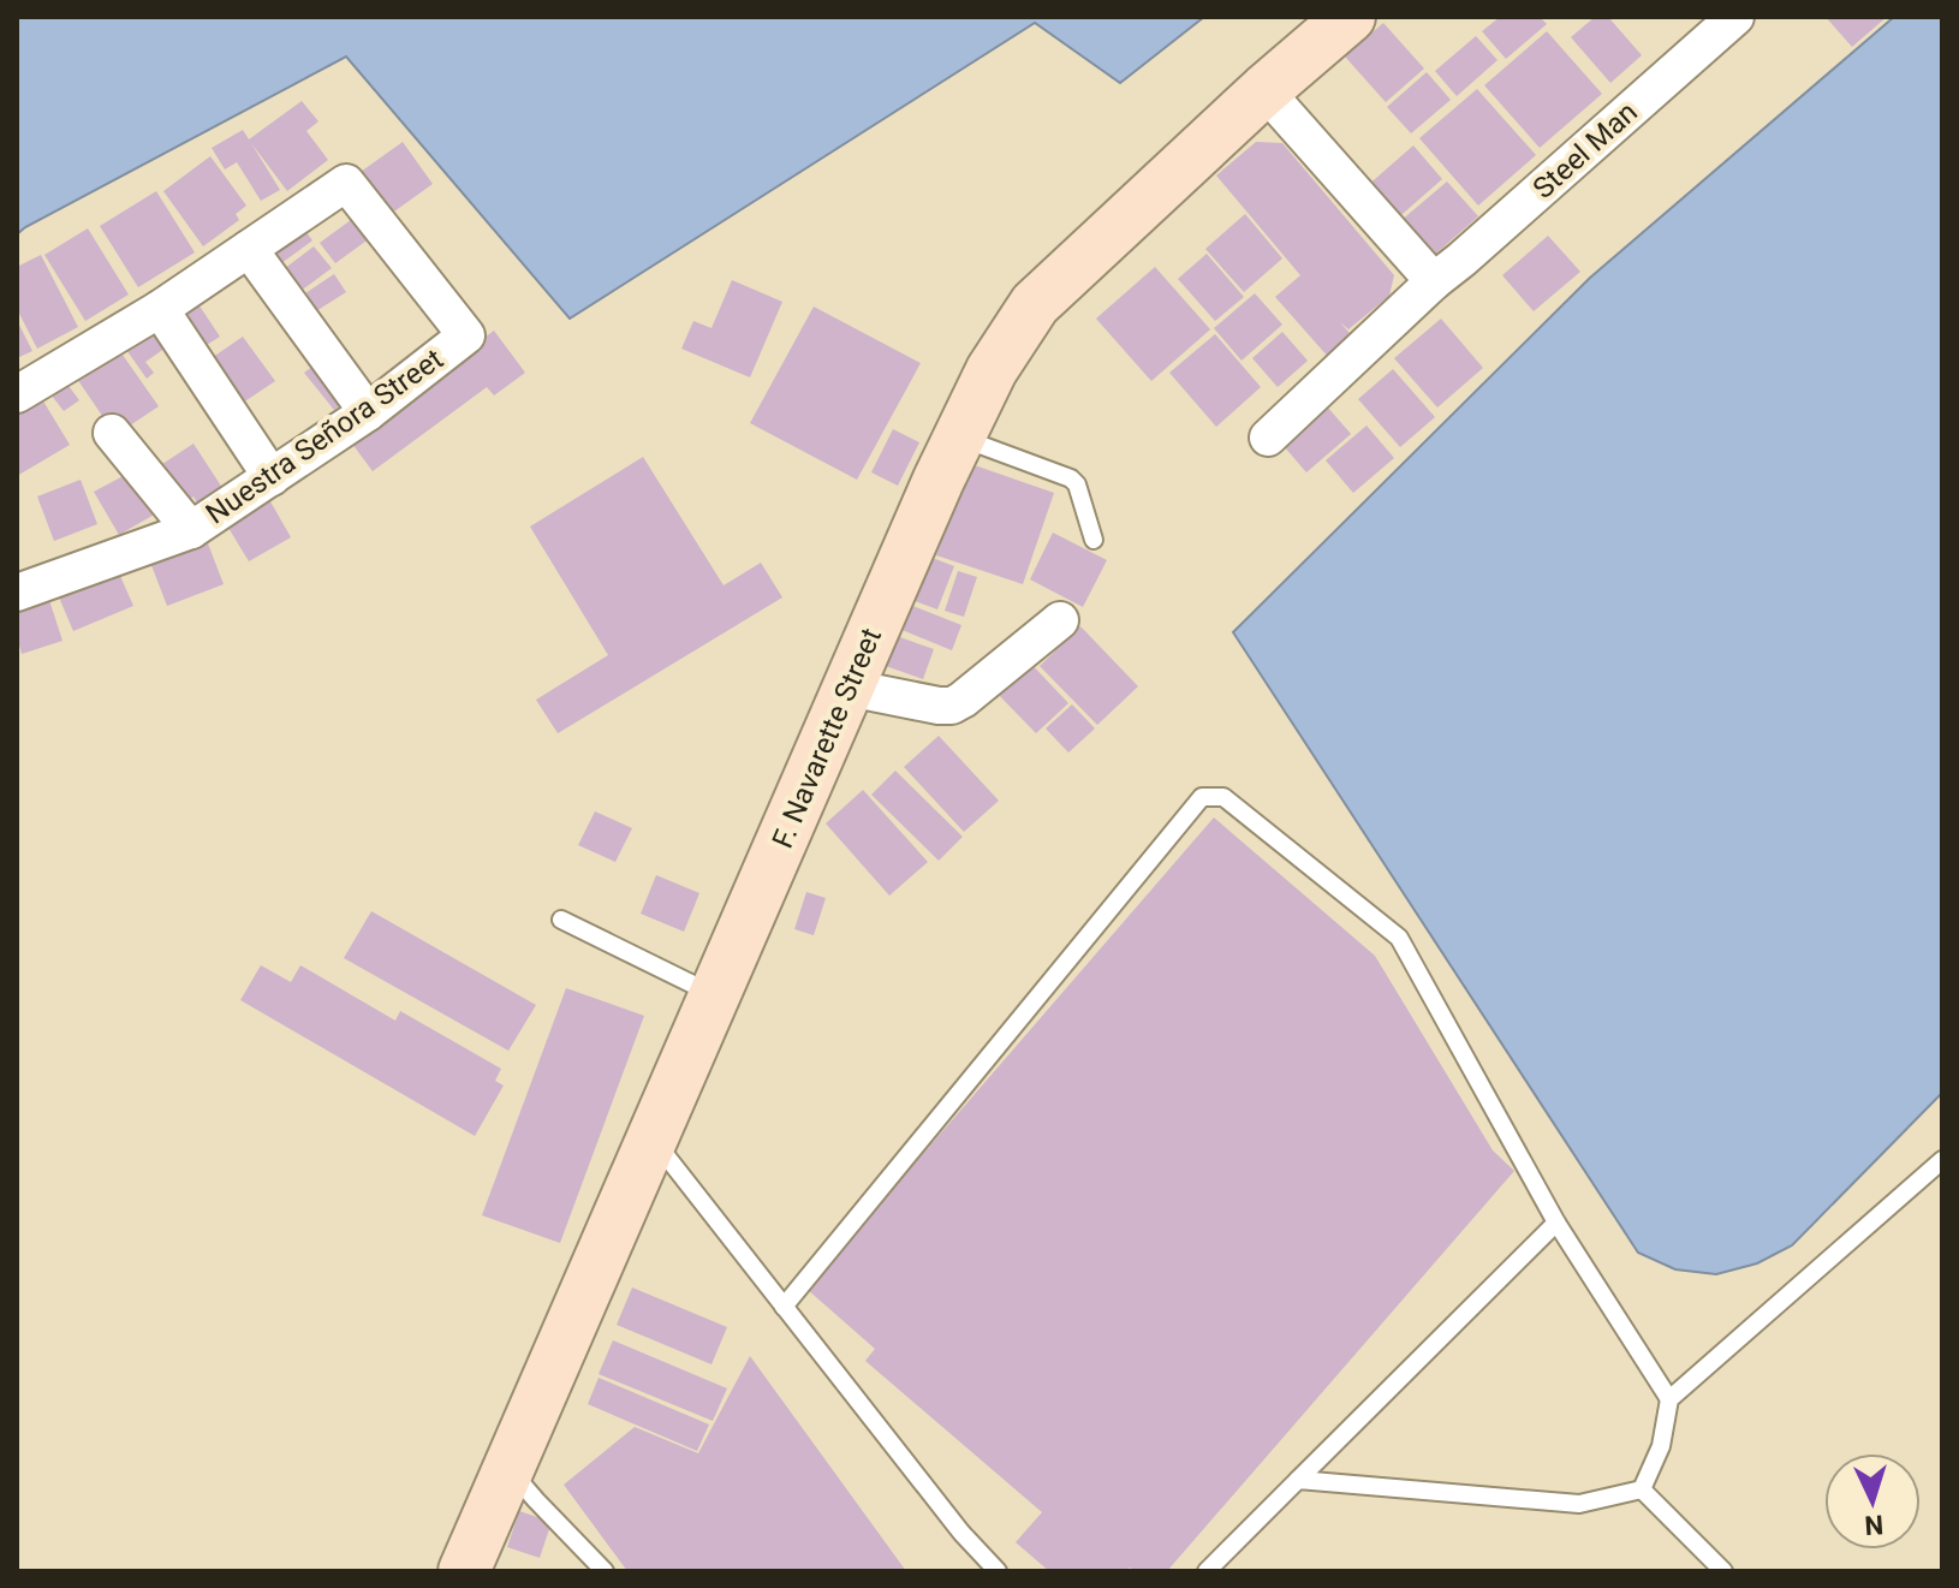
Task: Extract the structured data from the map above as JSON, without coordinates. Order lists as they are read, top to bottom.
{
  "streets": {
    "main road": ["F. Navarette Street"],
    "street": ["Steel Man", "Nuestra Señora Street"]
  },
  "north": "bottom"
}
